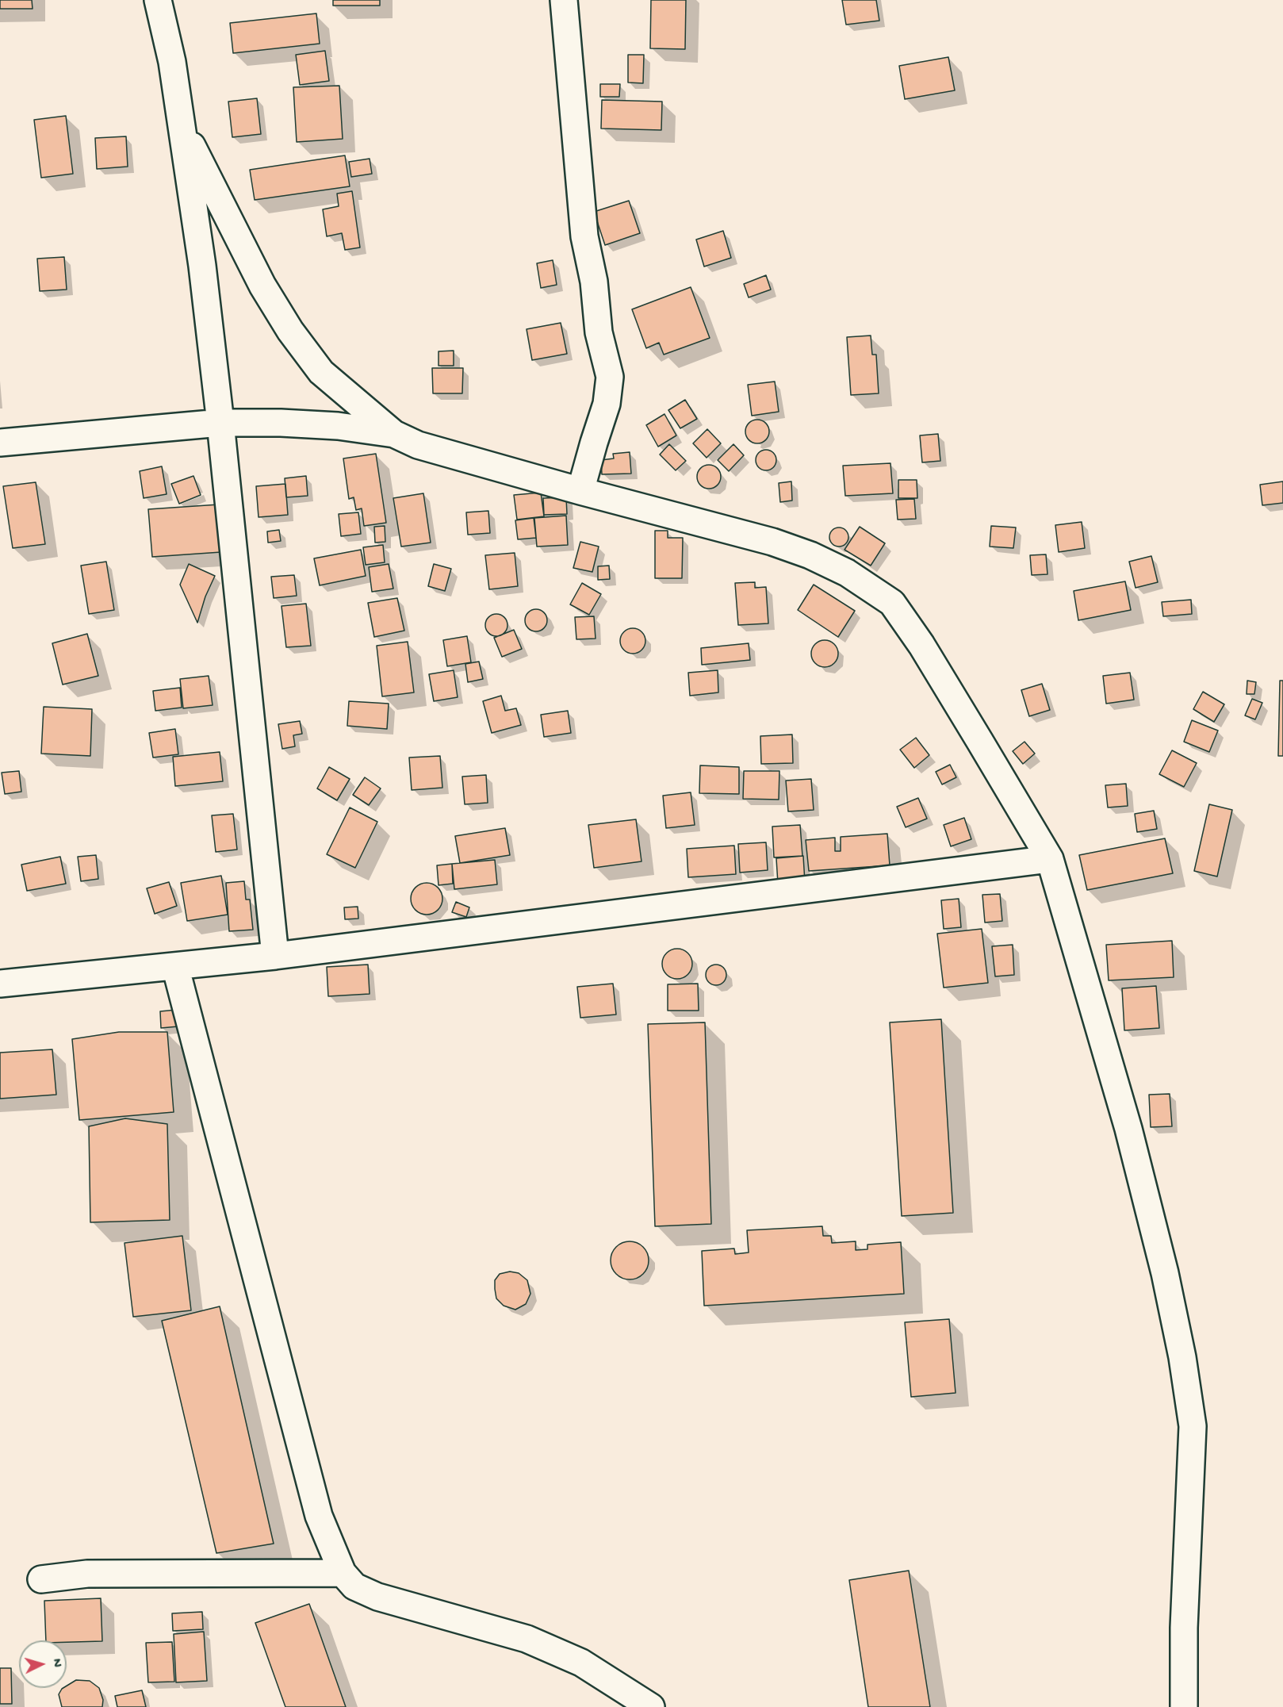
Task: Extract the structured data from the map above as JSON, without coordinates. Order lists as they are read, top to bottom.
{
  "north": "right"
}
